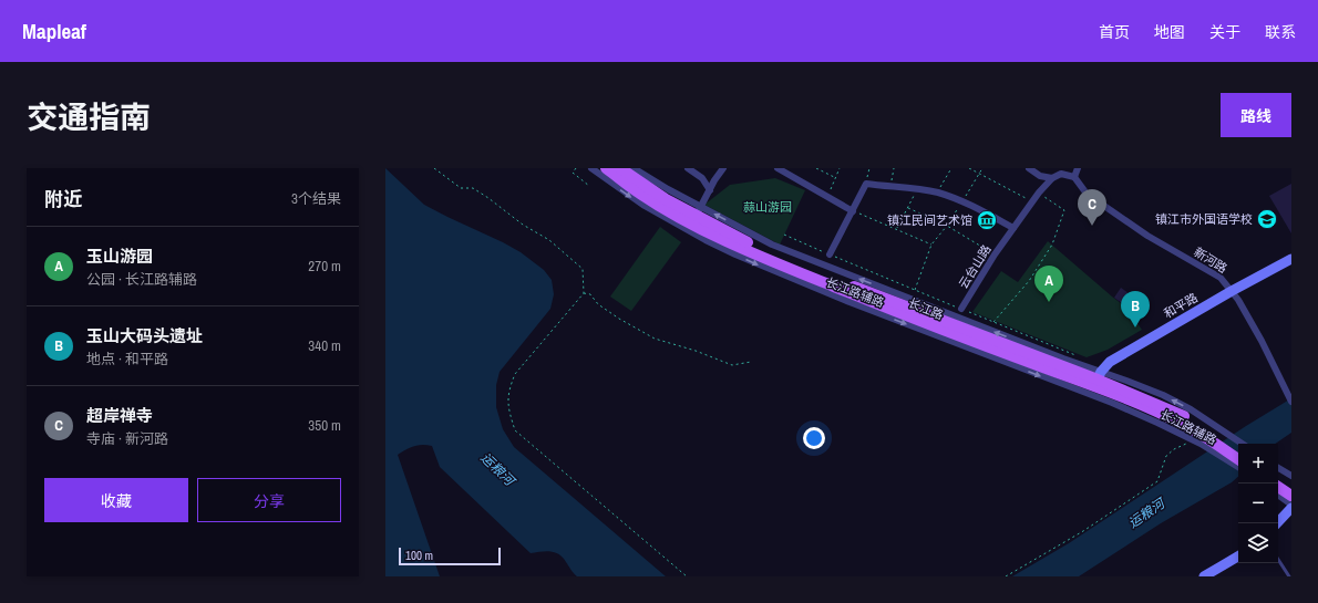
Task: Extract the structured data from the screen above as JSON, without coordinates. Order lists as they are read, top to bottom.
{
  "streets": {
    "main road": ["长江路"],
    "street": [
      "新河路",
      "云台山路",
      "长江路辅路",
      "和平路"
    ]
  },
  "crossings": [
    ["新河路", "和平路"],
    ["长江路辅路", "和平路"],
    ["长江路辅路", "长江路"],
    ["和平路", "长江路"]
  ],
  "water": ["运粮河"],
  "parks": ["蒜山游园"],
  "places": {
    "school or university": ["镇江市外国语学校"],
    "museum": ["镇江民间艺术馆"]
  },
  "scale_bar": "100 m",
  "page": {
    "header": "Mapleaf",
    "nav": [
      "首页",
      "地图",
      "关于",
      "联系"
    ],
    "title": "交通指南",
    "buttons": [
      "路线",
      ["收藏", "分享"]
    ],
    "heading": ["附近", "3个结果"],
    "pins": ["C", "A", "B"],
    "list": [
      {
        "mark": "A",
        "name": "玉山游园",
        "note": "公园 · 长江路辅路",
        "value": "270 m"
      },
      {
        "mark": "B",
        "name": "玉山大码头遗址",
        "note": "地点 · 和平路",
        "value": "340 m"
      },
      {
        "mark": "C",
        "name": "超岸禅寺",
        "note": "寺庙 · 新河路",
        "value": "350 m"
      }
    ],
    "map_buttons": ["+", "−"],
    "scale": "100 m"
  }
}
